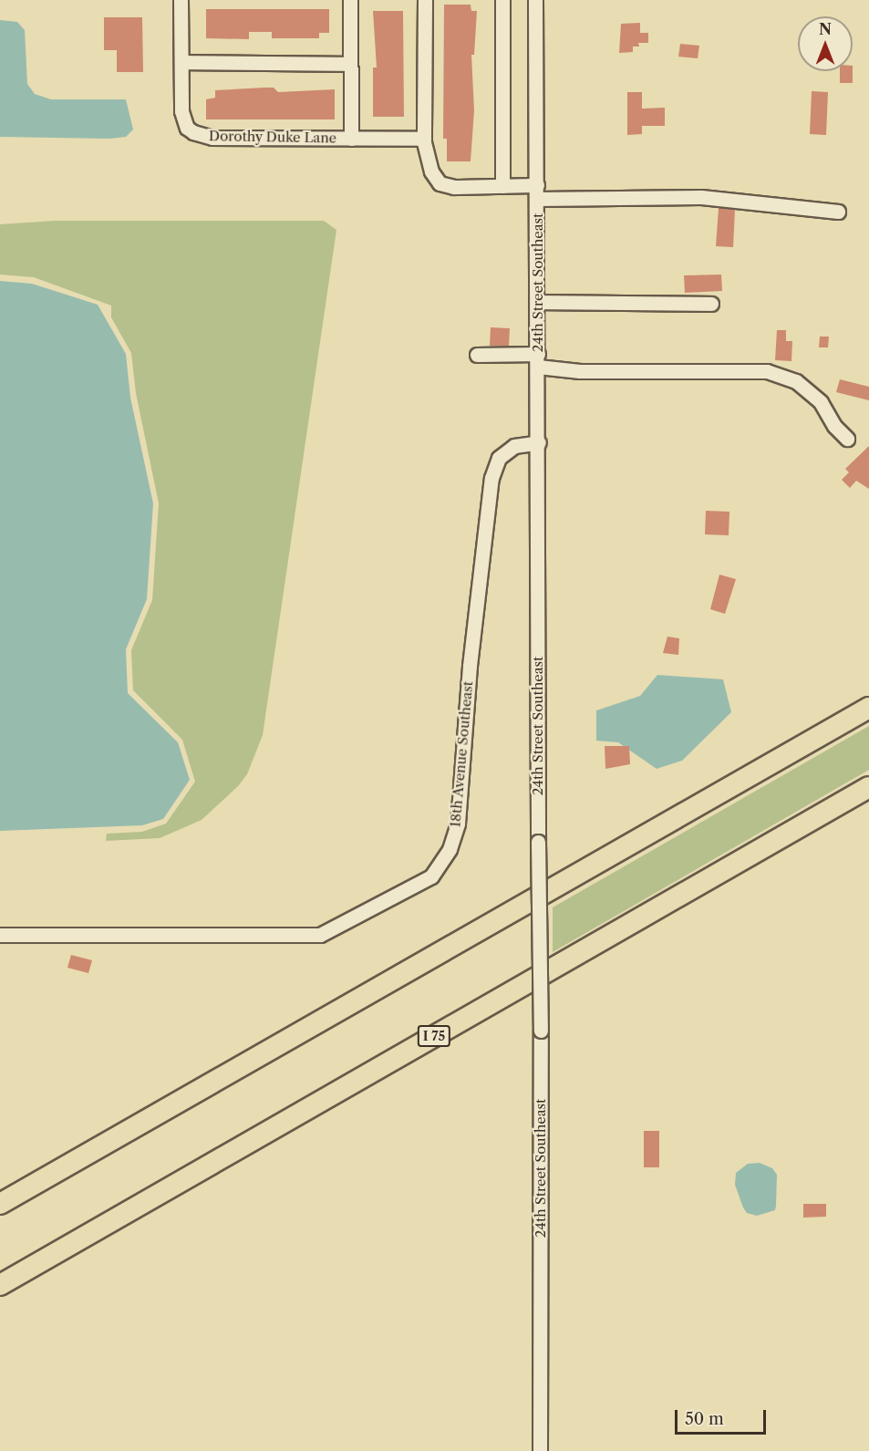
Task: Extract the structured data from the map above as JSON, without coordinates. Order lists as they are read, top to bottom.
{
  "streets": {
    "highway": ["I 75"],
    "street": ["Dorothy Duke Lane", "24th Street Southeast", "18th Avenue Southeast"]
  },
  "crossings": [
    ["24th Street Southeast", "18th Avenue Southeast"]
  ],
  "scale_bar": "50 m",
  "north": "top"
}
